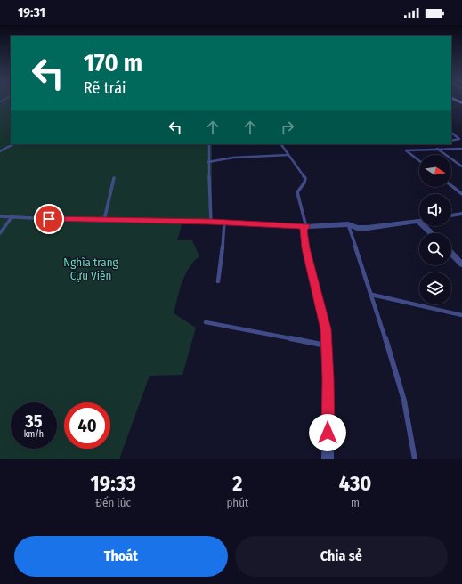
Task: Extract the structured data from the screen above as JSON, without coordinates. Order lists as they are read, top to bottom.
{
  "parks": ["Nghĩa trang Cựu Viên"],
  "north": "right",
  "page": {
    "status": "19:31",
    "turn": ["170 m", "Rẽ trái"],
    "speed": "35 km/h",
    "limit": "40",
    "eta": [
      "19:33",
      "Đến lúc",
      "2",
      "phút",
      "430",
      "m"
    ],
    "buttons": ["Thoát", "Chia sẻ"]
  }
}
